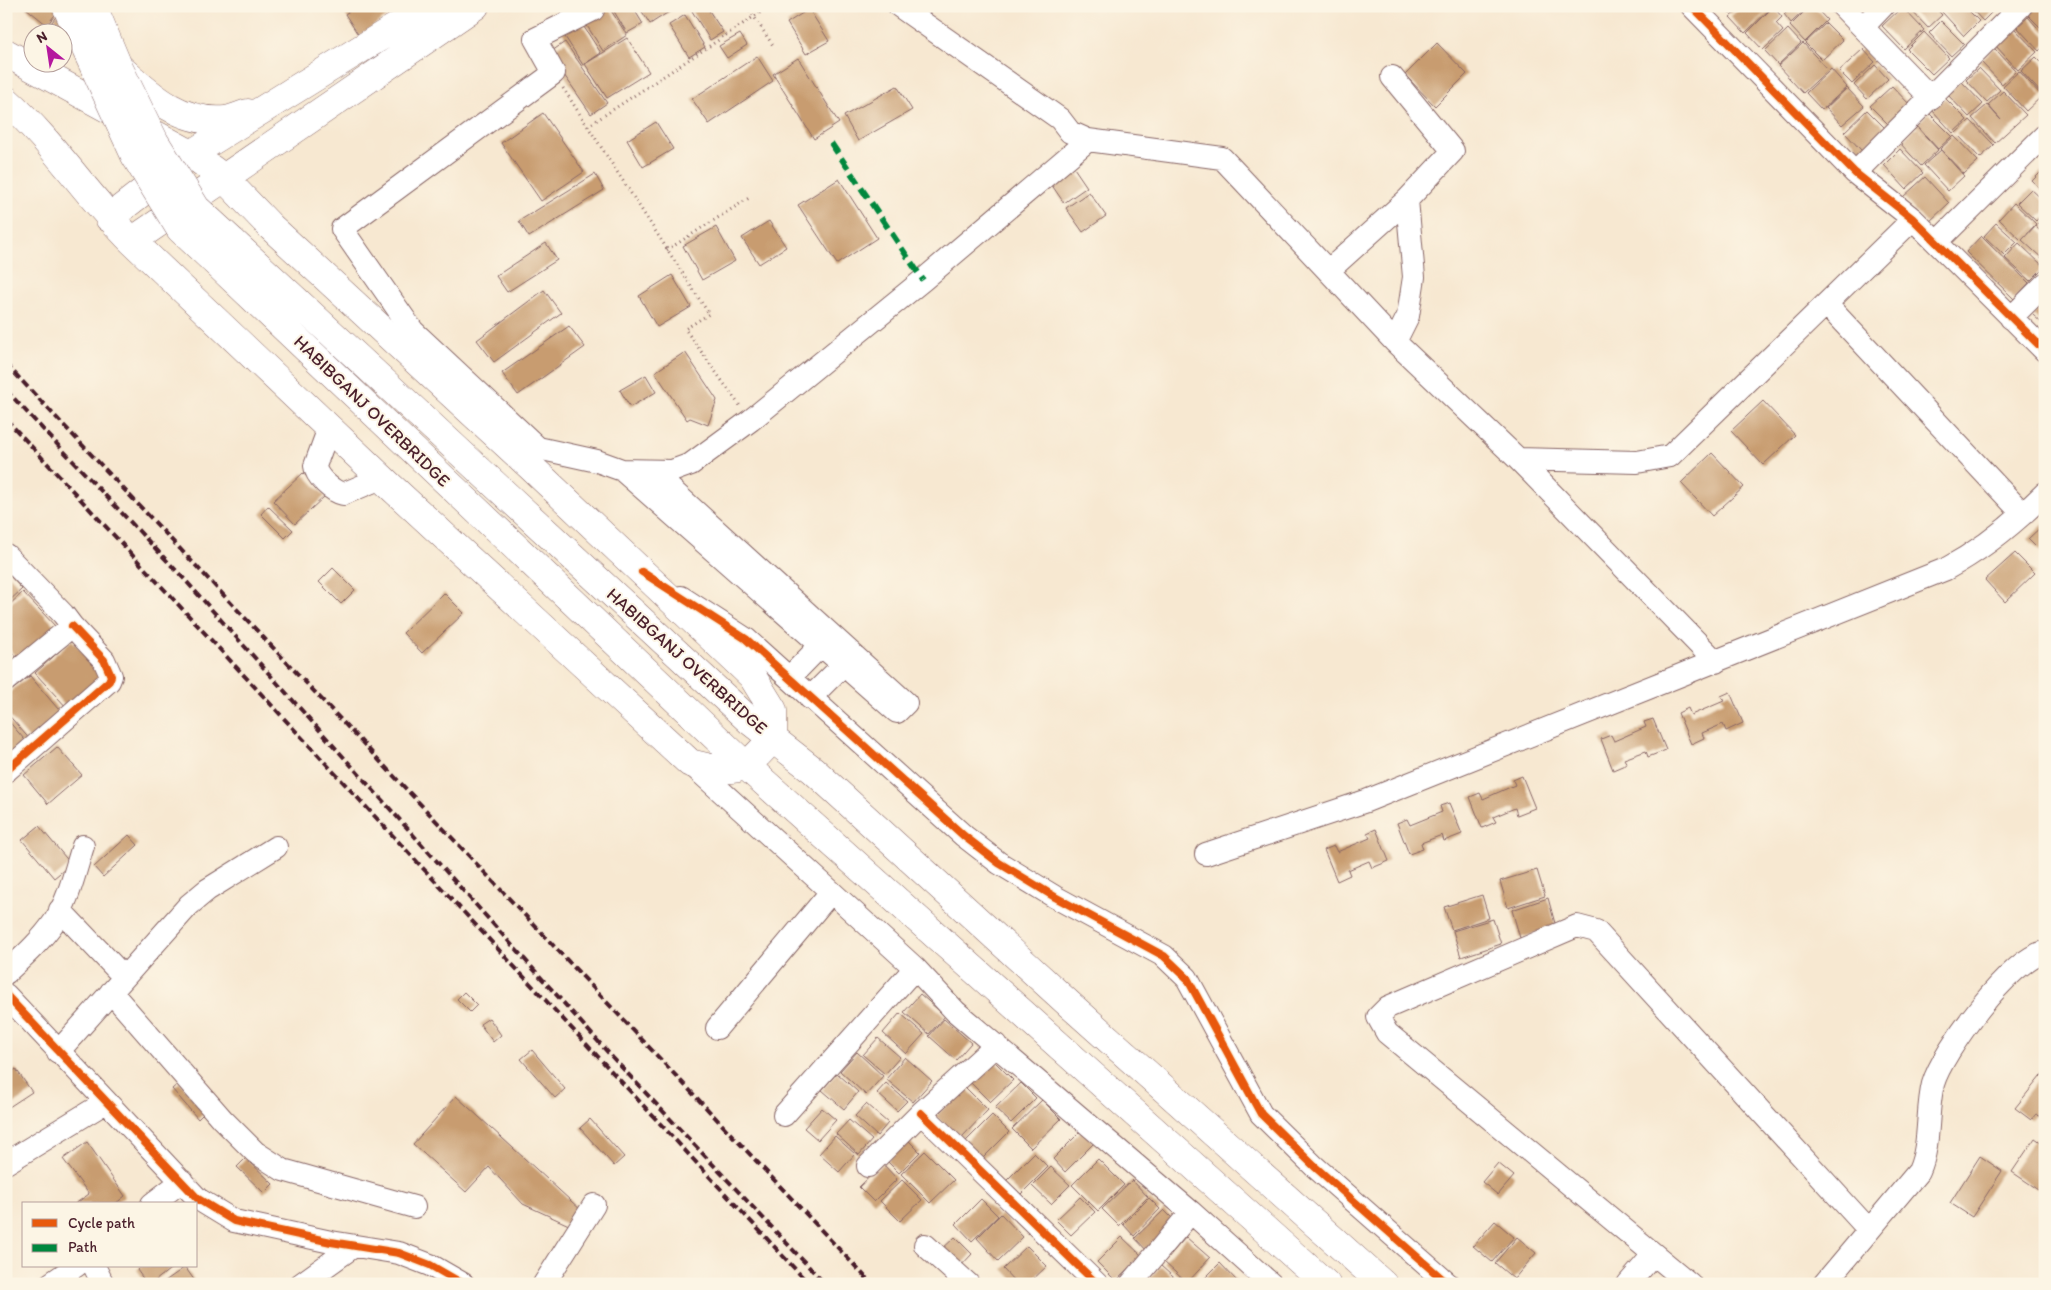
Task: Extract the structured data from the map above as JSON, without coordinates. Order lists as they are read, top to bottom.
{
  "streets": {
    "main road": ["HABIBGANJ OVERBRIDGE"]
  },
  "legend": ["Cycle path", "Path"],
  "north": "top left"
}
